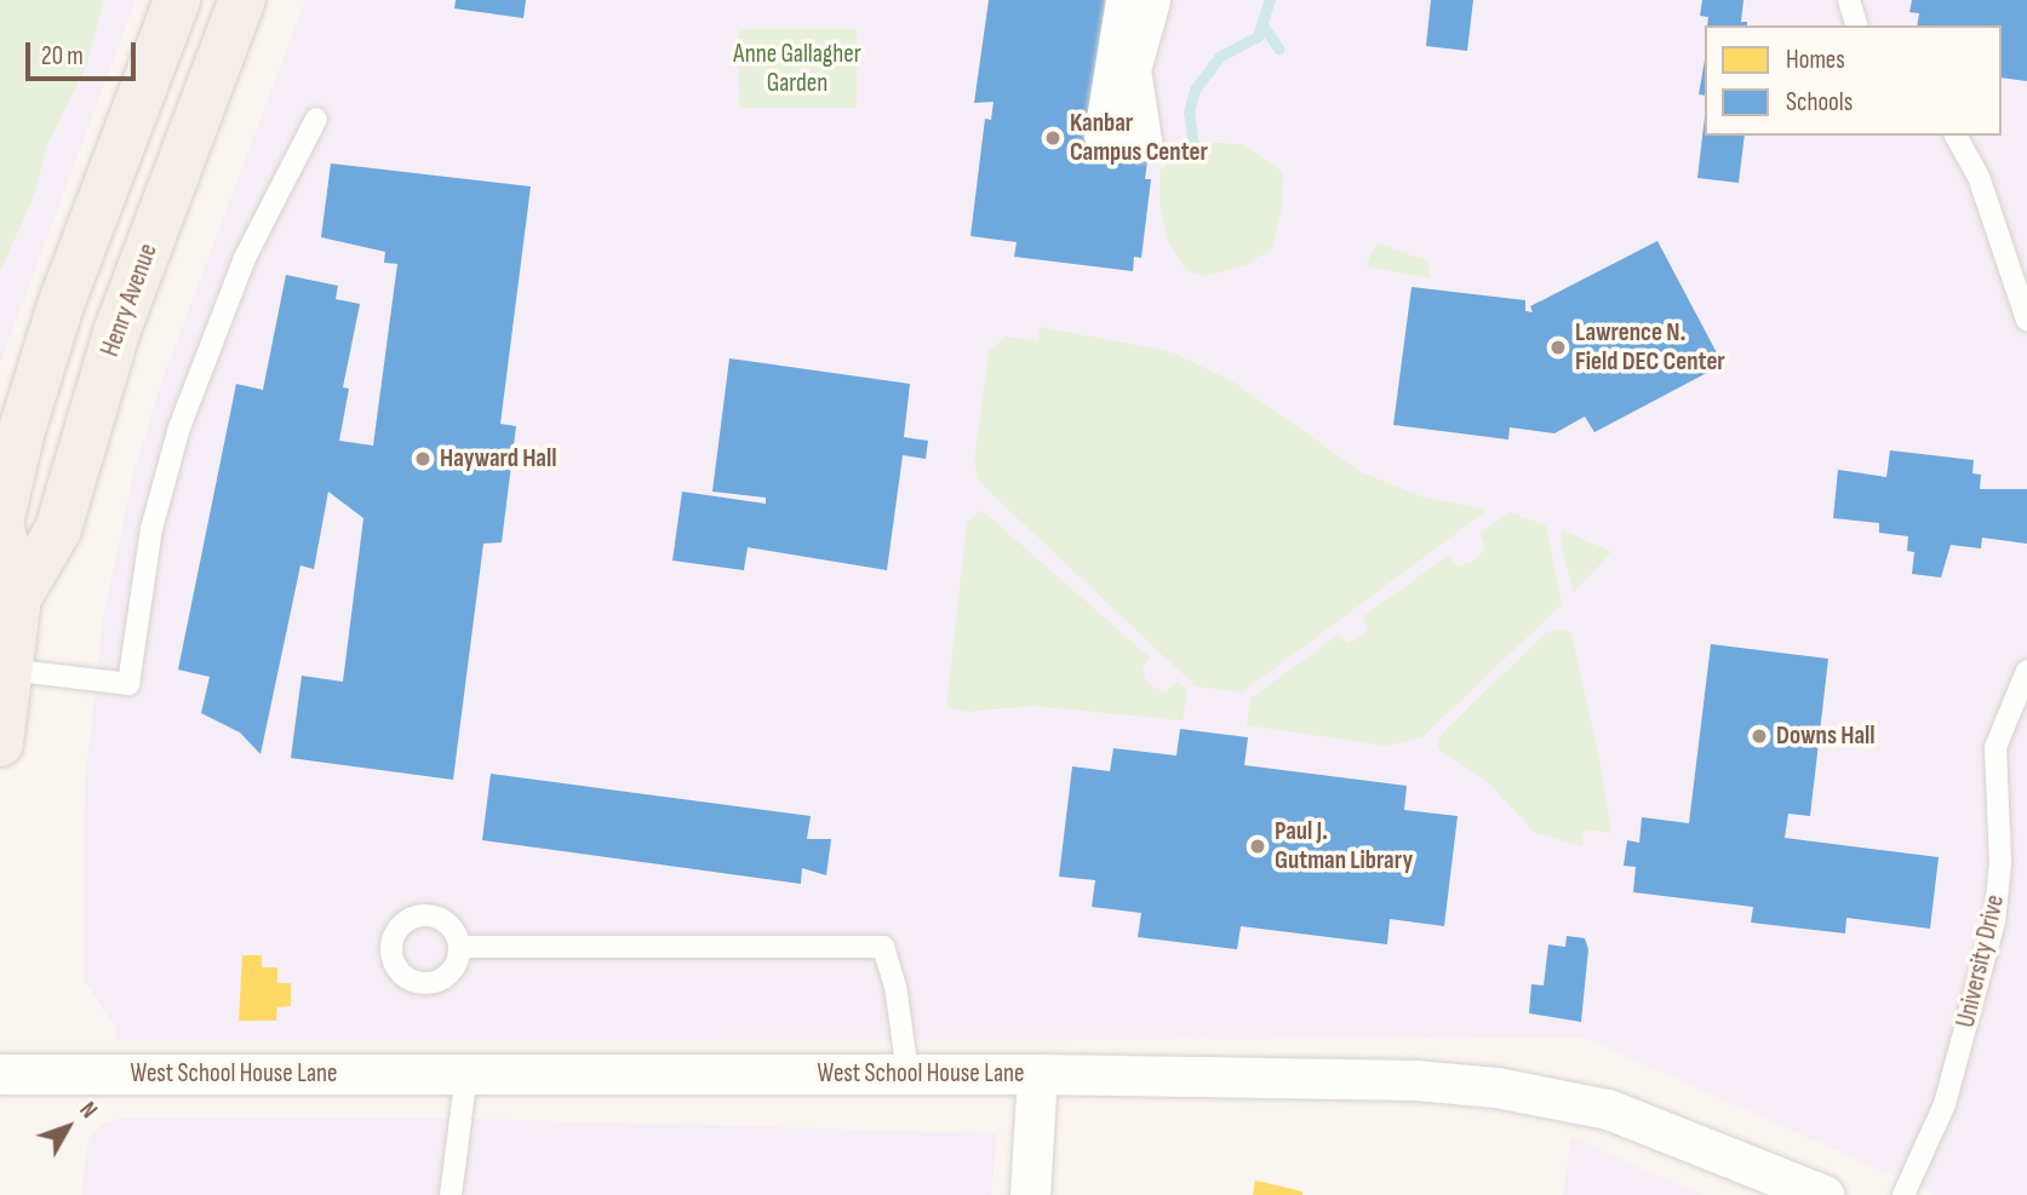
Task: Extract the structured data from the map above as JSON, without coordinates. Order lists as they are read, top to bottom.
{
  "streets": {
    "main road": ["Henry Avenue"],
    "street": ["West School House Lane"],
    "lane": ["University Drive"]
  },
  "parks": ["Anne Gallagher Garden"],
  "places": [
    "Kanbar Campus Center",
    "Lawrence N. Field DEC Center",
    "Hayward Hall",
    "Downs Hall",
    "Paul J. Gutman Library"
  ],
  "legend": ["Homes", "Schools"],
  "scale_bar": "20 m",
  "north": "top right"
}
